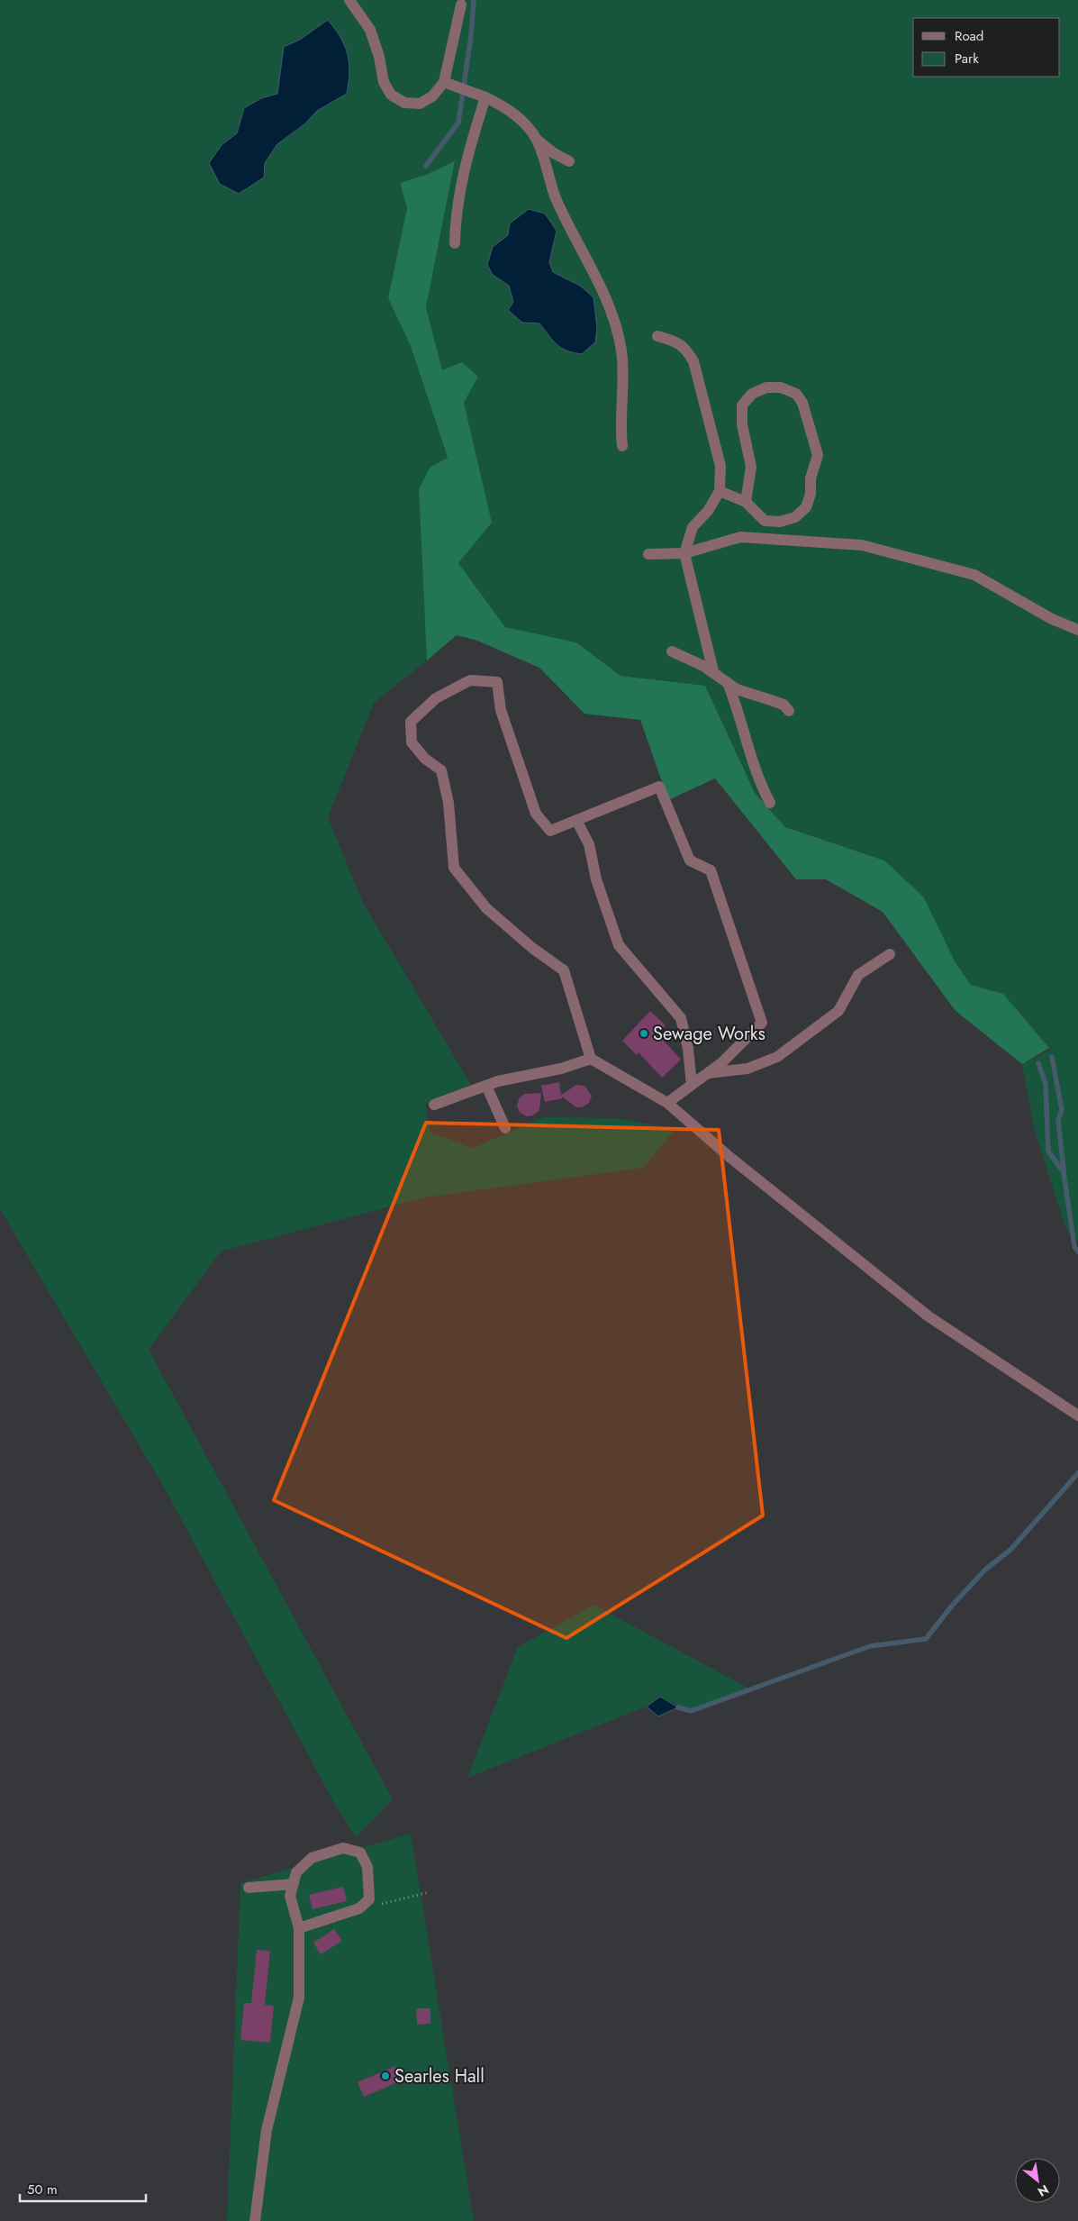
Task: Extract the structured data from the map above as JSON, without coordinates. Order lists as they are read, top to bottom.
{
  "places": ["Sewage Works", "Searles Hall"],
  "legend": ["Road", "Park"],
  "scale_bar": "50 m",
  "north": "bottom right"
}
